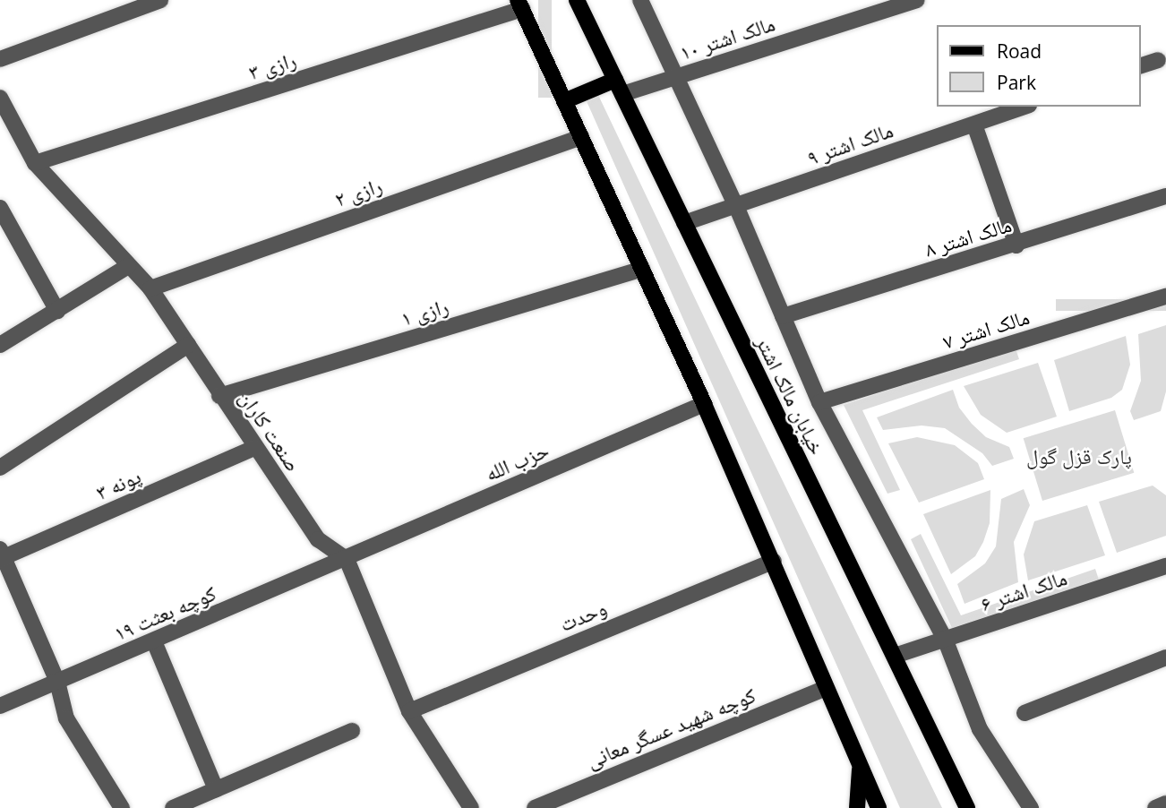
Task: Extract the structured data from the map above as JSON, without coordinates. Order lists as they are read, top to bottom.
{
  "streets": {
    "main road": ["خیابان مالک اشتر"],
    "street": [
      "مالک اشتر ۱۰",
      "رازی ۳",
      "مالک اشتر ۹",
      "رازی ۲",
      "مالک اشتر ۸",
      "رازی ۱",
      "مالک اشتر ۷",
      "صنعت کاران",
      "حزب الله",
      "پونه ۳",
      "مالک اشتر ۶",
      "کوچه بعثت ۱۹",
      "وحدت",
      "کوچه شهید عسگر معانی"
    ]
  },
  "crossings": [
    ["مالک اشتر ۱۰", "خیابان مالک اشتر"],
    ["رازی ۳", "صنعت کاران"],
    ["مالک اشتر ۹", "خیابان مالک اشتر"],
    ["رازی ۲", "صنعت کاران"],
    ["رازی ۱", "صنعت کاران"],
    ["خیابان مالک اشتر", "مالک اشتر ۶"],
    ["صنعت کاران", "حزب الله"],
    ["صنعت کاران", "پونه ۳"],
    ["صنعت کاران", "کوچه بعثت ۱۹"],
    ["حزب الله", "کوچه بعثت ۱۹"]
  ],
  "parks": ["پارک قزل گول"],
  "legend": ["Road", "Park"]
}
